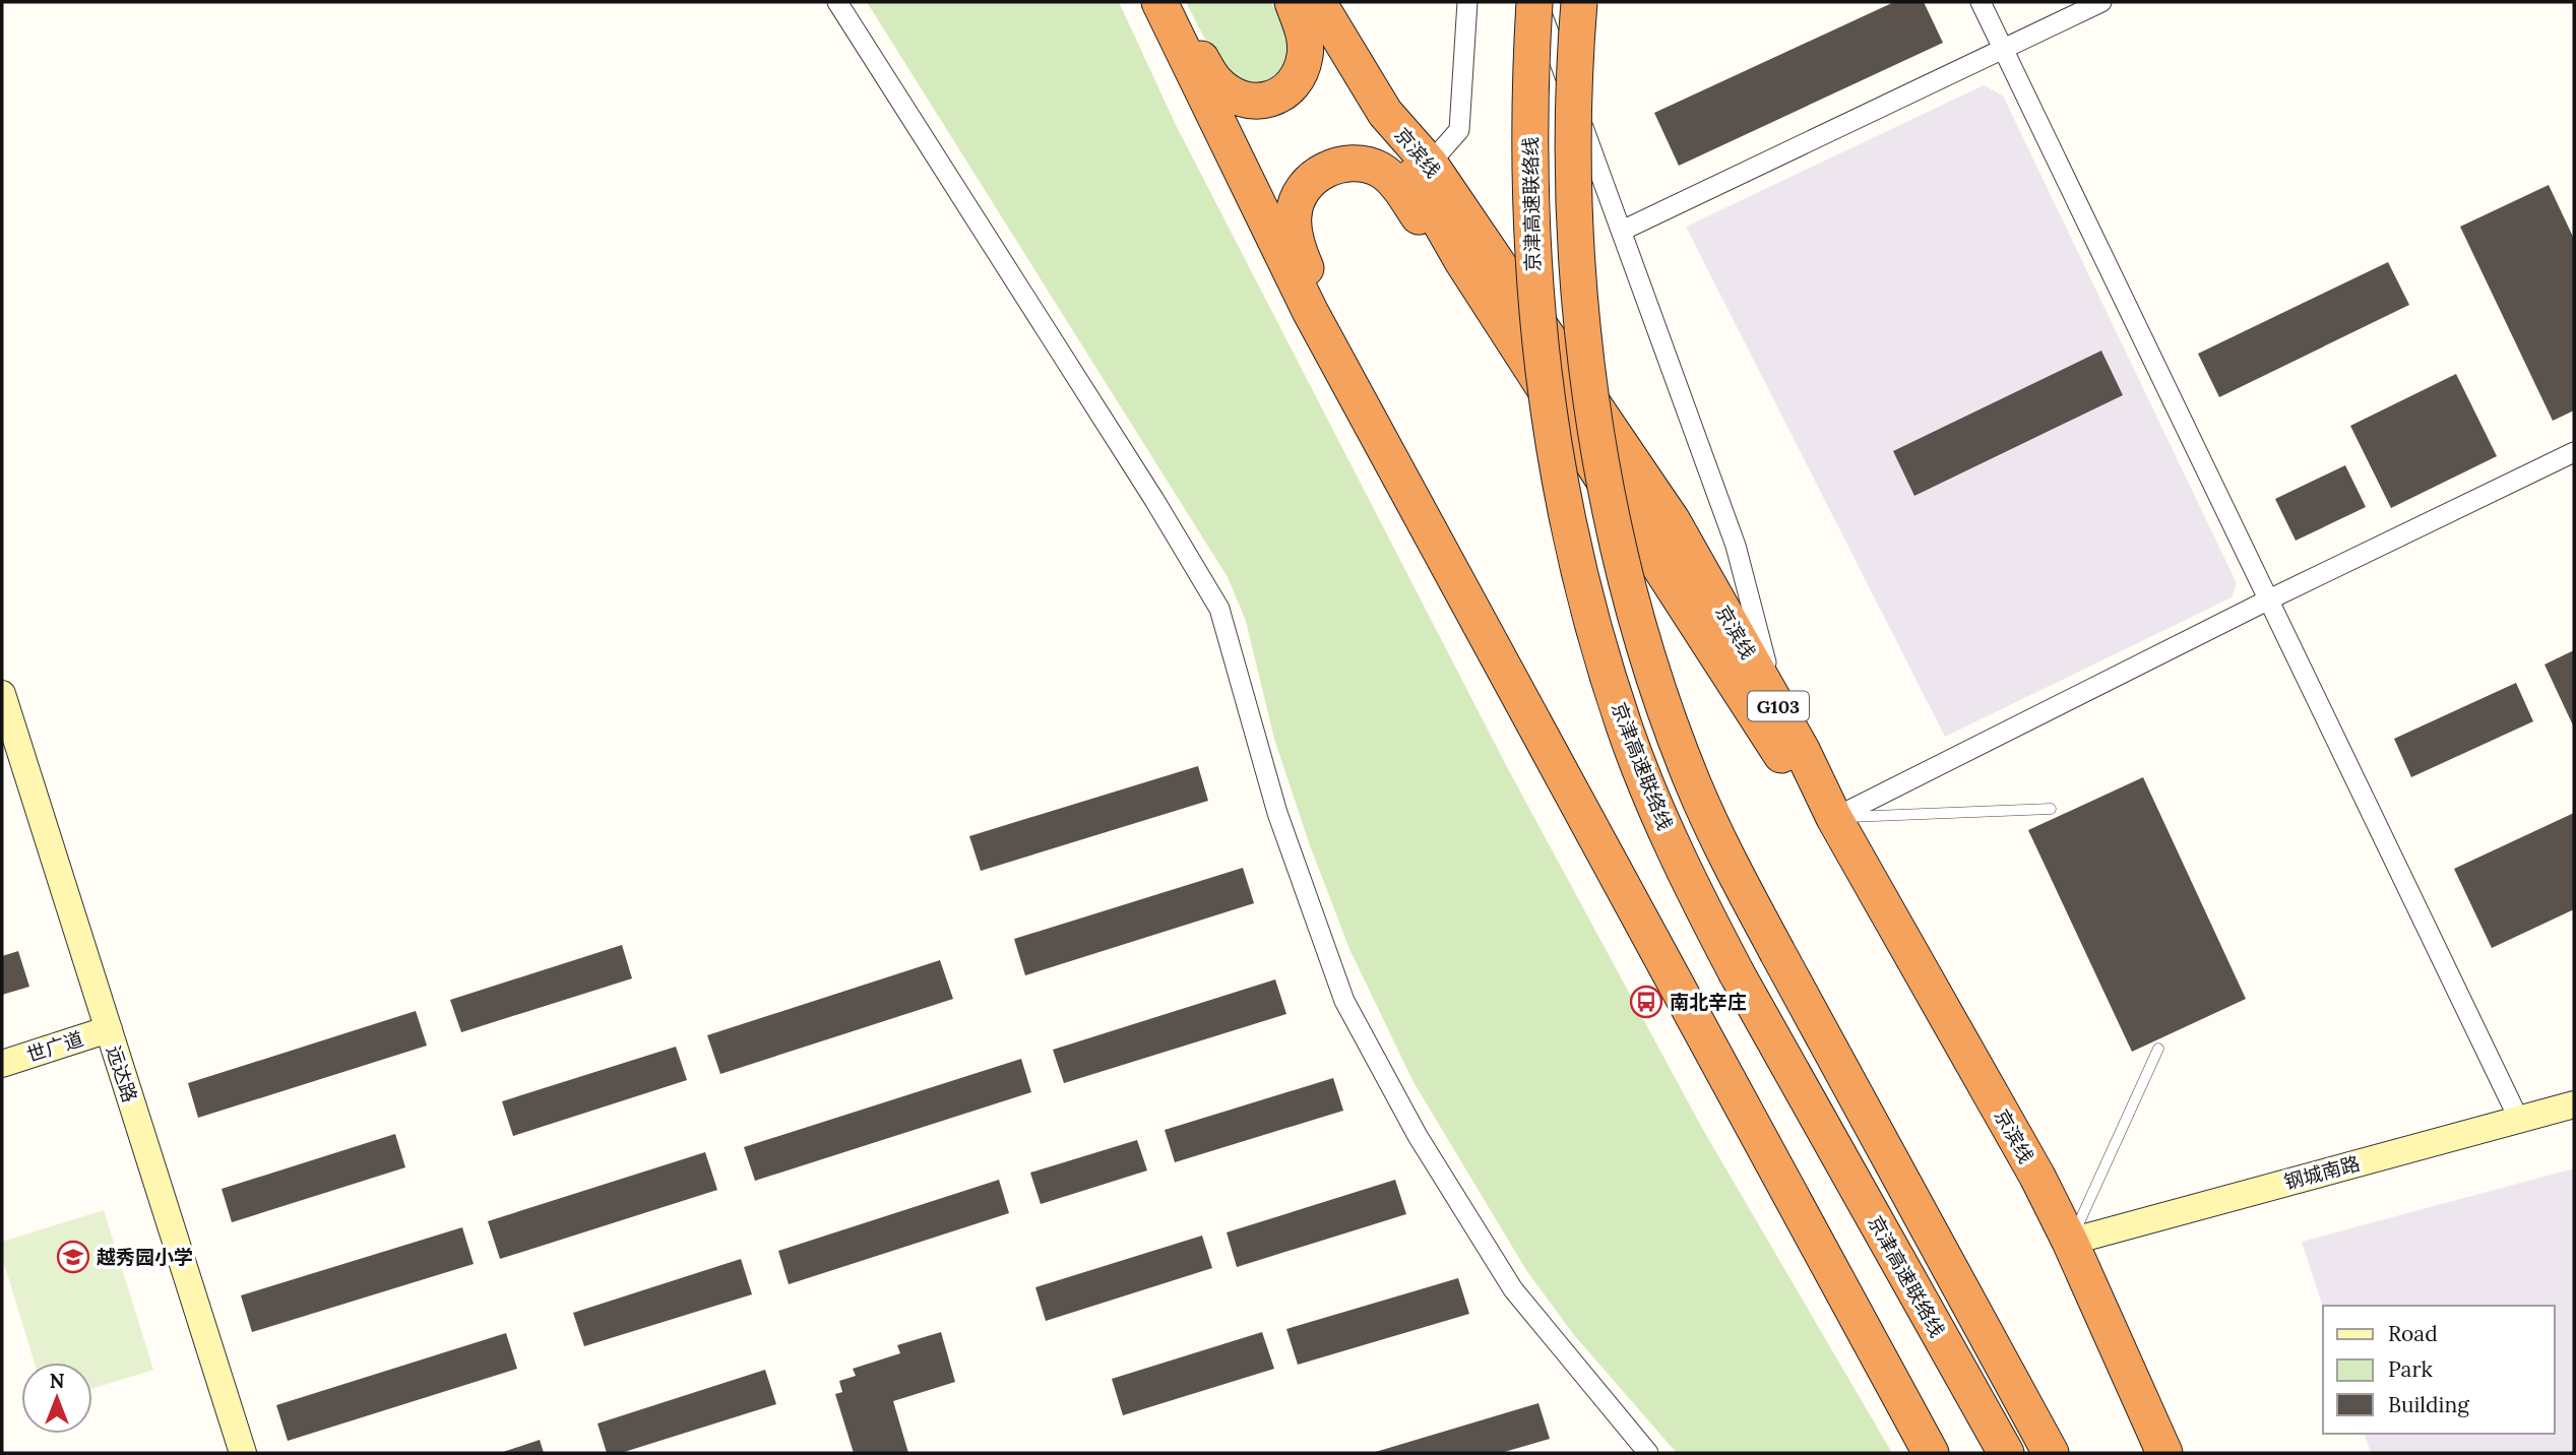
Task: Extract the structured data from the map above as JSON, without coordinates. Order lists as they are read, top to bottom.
{
  "streets": {
    "highway": ["京滨线", "京津高速联络线", "G103"],
    "street": ["世广道", "远达路", "钢城南路"]
  },
  "crossings": [
    ["京滨线", "钢城南路"],
    ["世广道", "远达路"]
  ],
  "places": {
    "bus stop": ["南北辛庄"],
    "school or university": ["越秀园小学"]
  },
  "legend": ["Road", "Park", "Building"],
  "north": "top"
}
